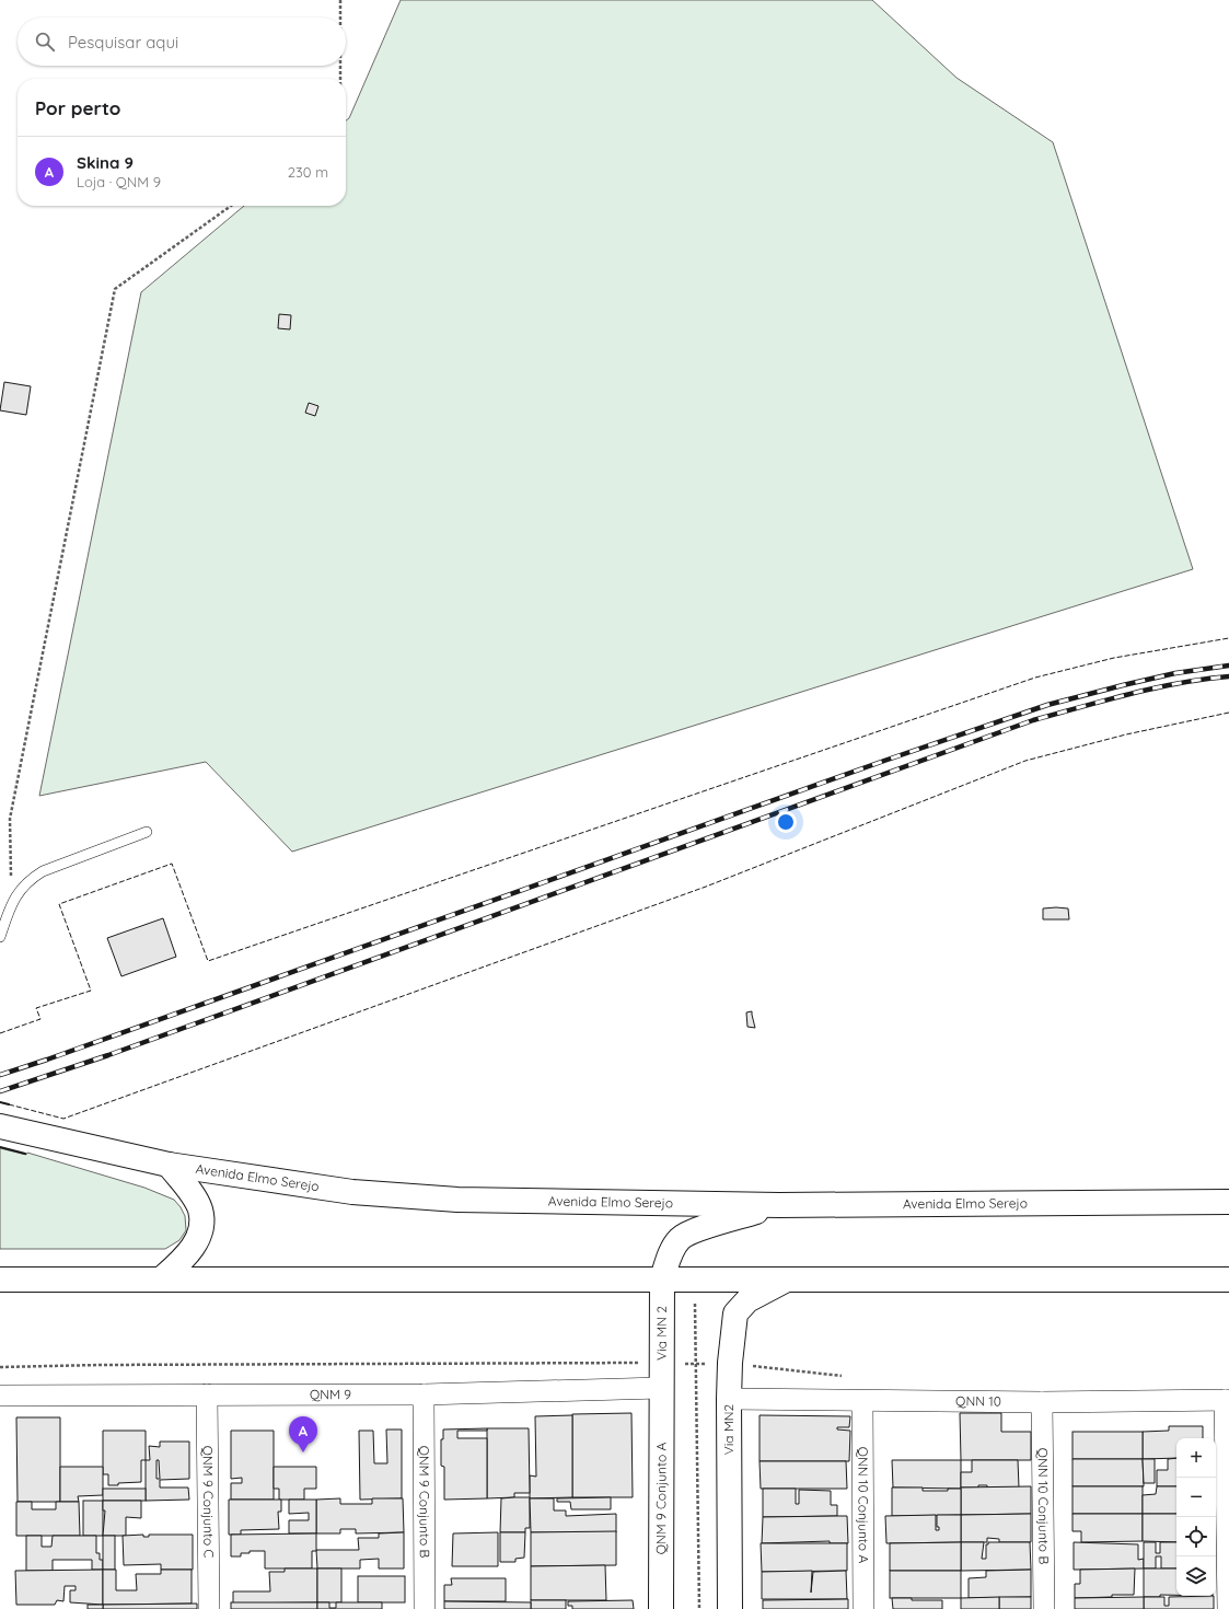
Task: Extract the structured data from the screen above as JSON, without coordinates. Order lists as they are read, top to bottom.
{
  "streets": {
    "main road": [
      "Avenida Elmo Serejo",
      "Via MN 2",
      "Via MN2",
      "QNM 9 Conjunto A"
    ],
    "street": [
      "QNM 9",
      "QNN 10",
      "QNM 9 Conjunto C",
      "QNM 9 Conjunto B",
      "QNN 10 Conjunto A",
      "QNN 10 Conjunto B"
    ]
  },
  "crossings": [
    ["Avenida Elmo Serejo", "Via MN 2"],
    ["Via MN 2", "QNM 9"],
    ["Via MN 2", "QNM 9 Conjunto A"],
    ["QNM 9", "QNM 9 Conjunto A"],
    ["QNM 9", "QNM 9 Conjunto C"],
    ["QNM 9", "QNM 9 Conjunto B"],
    ["QNN 10", "Via MN2"],
    ["QNN 10", "QNN 10 Conjunto A"],
    ["QNN 10", "QNN 10 Conjunto B"]
  ],
  "page": {
    "search": "Pesquisar aqui",
    "heading": "Por perto",
    "list": [
      {
        "mark": "A",
        "name": "Skina 9",
        "note": "Loja · QNM 9",
        "value": "230 m"
      }
    ],
    "pins": "A",
    "map_buttons": ["+", "−"]
  }
}
